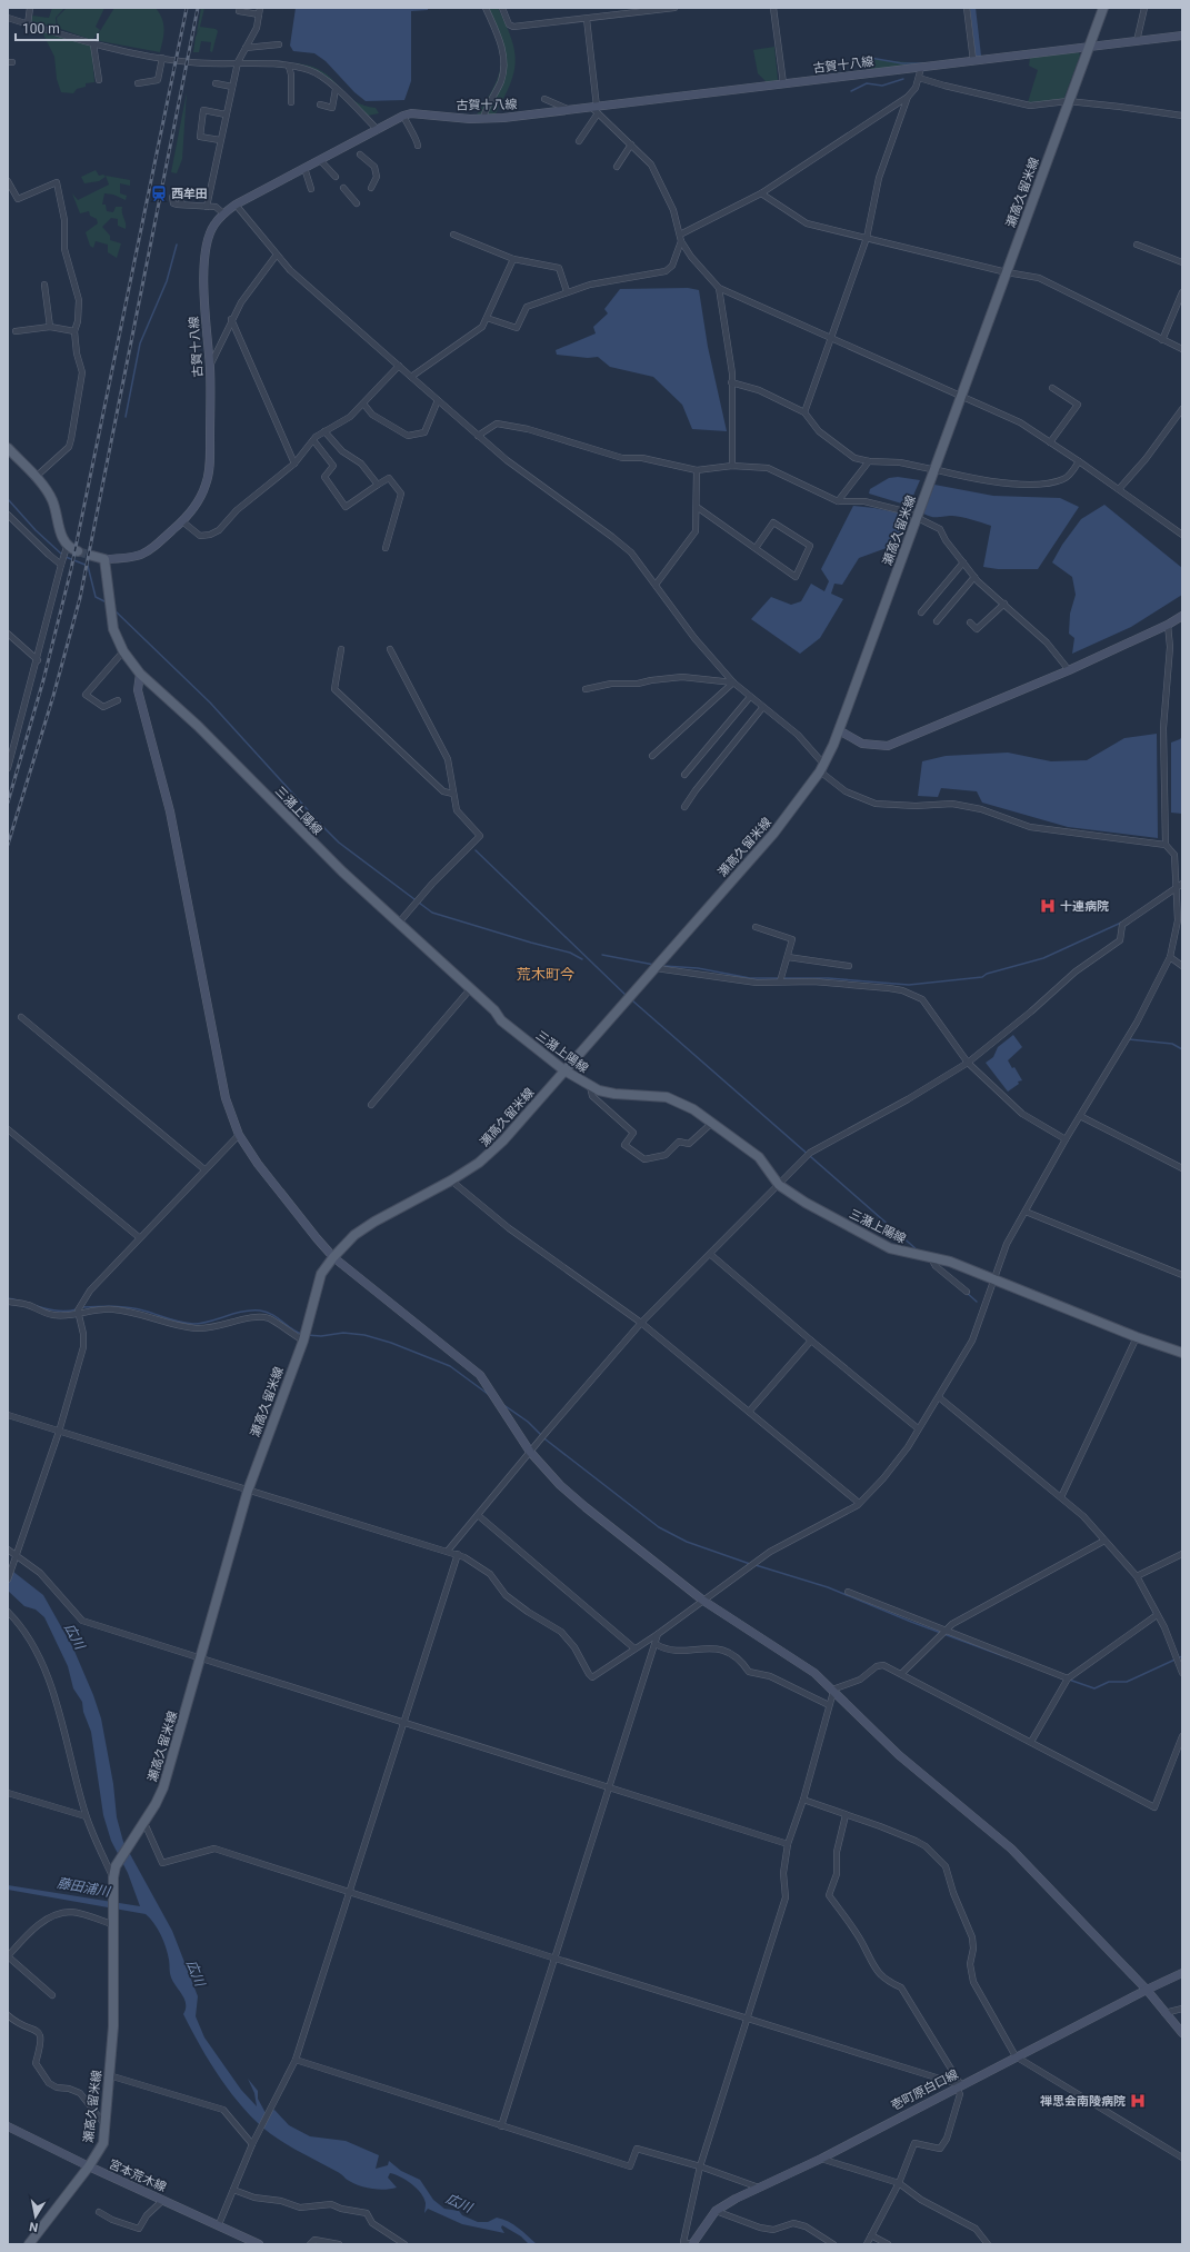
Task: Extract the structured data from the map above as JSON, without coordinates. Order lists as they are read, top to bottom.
{
  "streets": {
    "main road": [
      "古賀十八線",
      "瀬高久留米線",
      "三潴上陽線",
      "壱町原白口線",
      "宮本荒木線"
    ]
  },
  "crossings": [
    ["古賀十八線", "瀬高久留米線"],
    ["古賀十八線", "三潴上陽線"],
    ["瀬高久留米線", "三潴上陽線"],
    ["瀬高久留米線", "宮本荒木線"]
  ],
  "districts": ["荒木町今"],
  "water": ["広川", "藤田浦川"],
  "places": {
    "station": ["西牟田"],
    "hospital": ["十連病院", "禅思会南陵病院"]
  },
  "scale_bar": "100 m",
  "north": "bottom"
}
